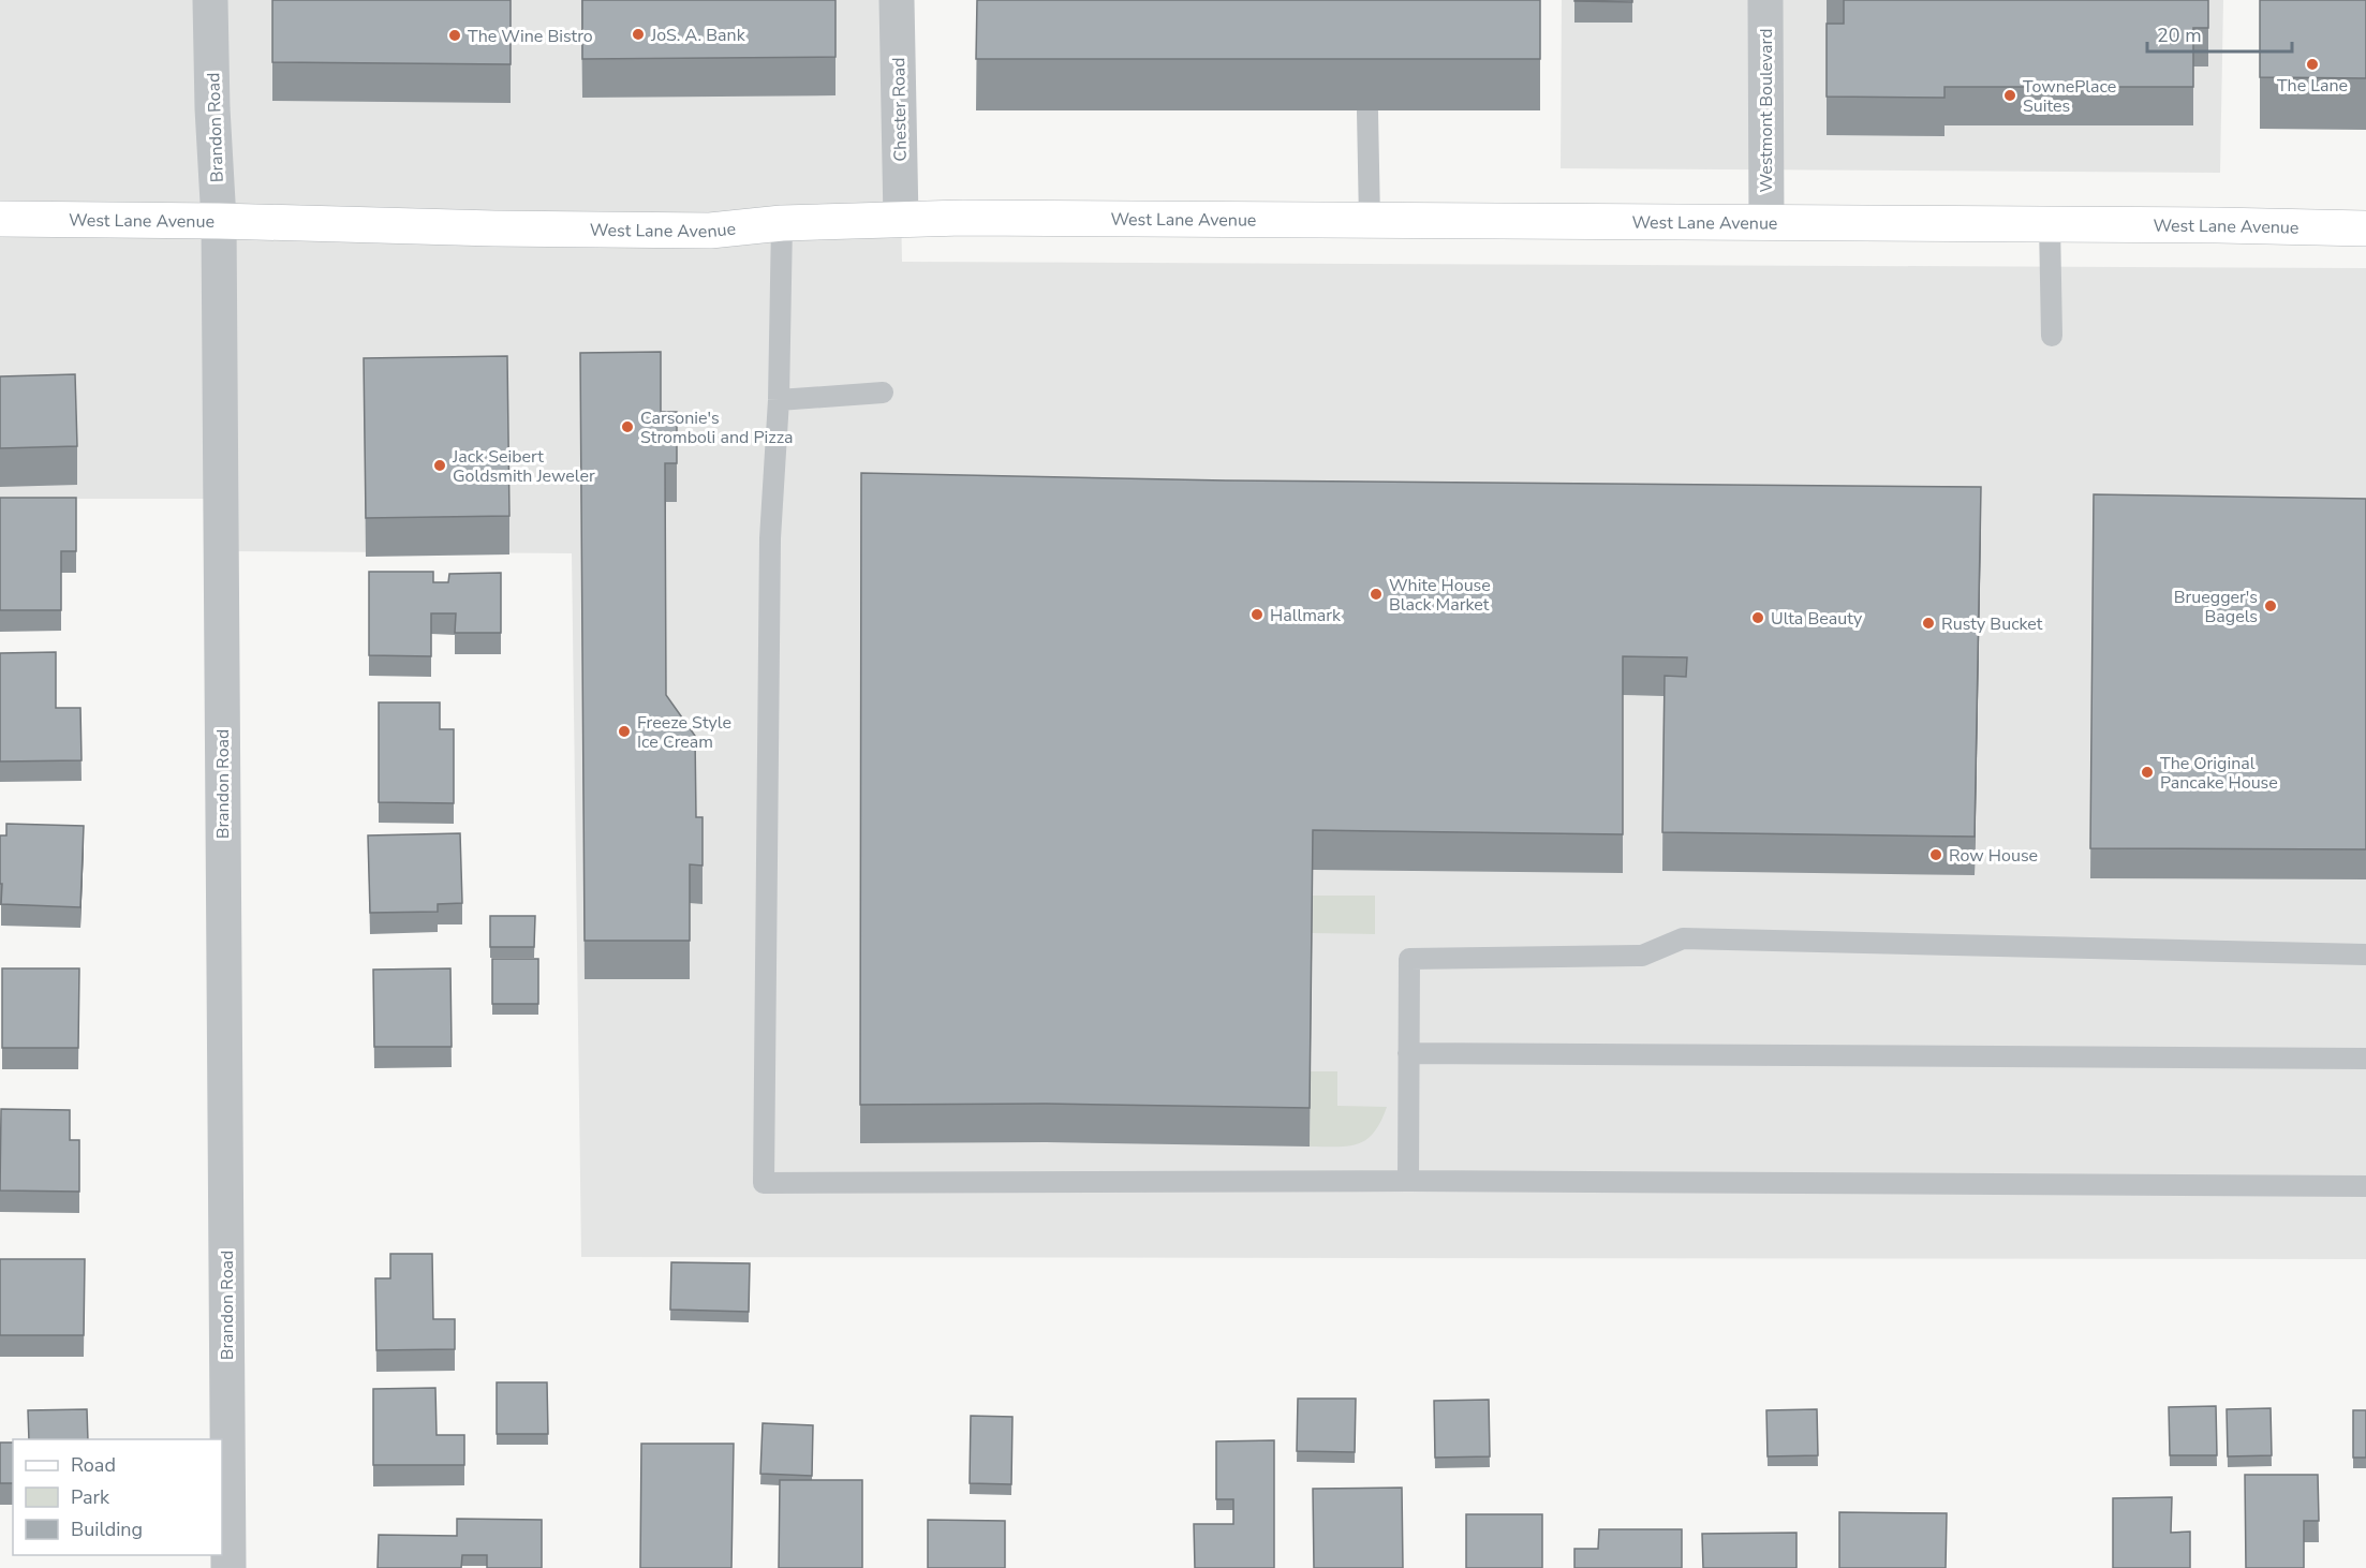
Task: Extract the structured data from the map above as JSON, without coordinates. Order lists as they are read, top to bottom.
{
  "streets": {
    "main road": ["West Lane Avenue"],
    "street": ["Chester Road", "Westmont Boulevard", "Brandon Road"]
  },
  "crossings": [
    ["Chester Road", "West Lane Avenue"],
    ["Westmont Boulevard", "West Lane Avenue"],
    ["Brandon Road", "West Lane Avenue"]
  ],
  "places": [
    "JoS. A. Bank",
    "The Wine Bistro",
    "The Lane",
    "TownePlace Suites",
    "Carsonie's Stromboli and Pizza",
    "Jack Seibert Goldsmith Jeweler",
    "White House Black Market",
    "Bruegger's Bagels",
    "Hallmark",
    "Ulta Beauty",
    "Rusty Bucket",
    "Freeze Style Ice Cream",
    "The Original Pancake House",
    "Row House"
  ],
  "legend": ["Road", "Park", "Building"],
  "scale_bar": "20 m"
}
